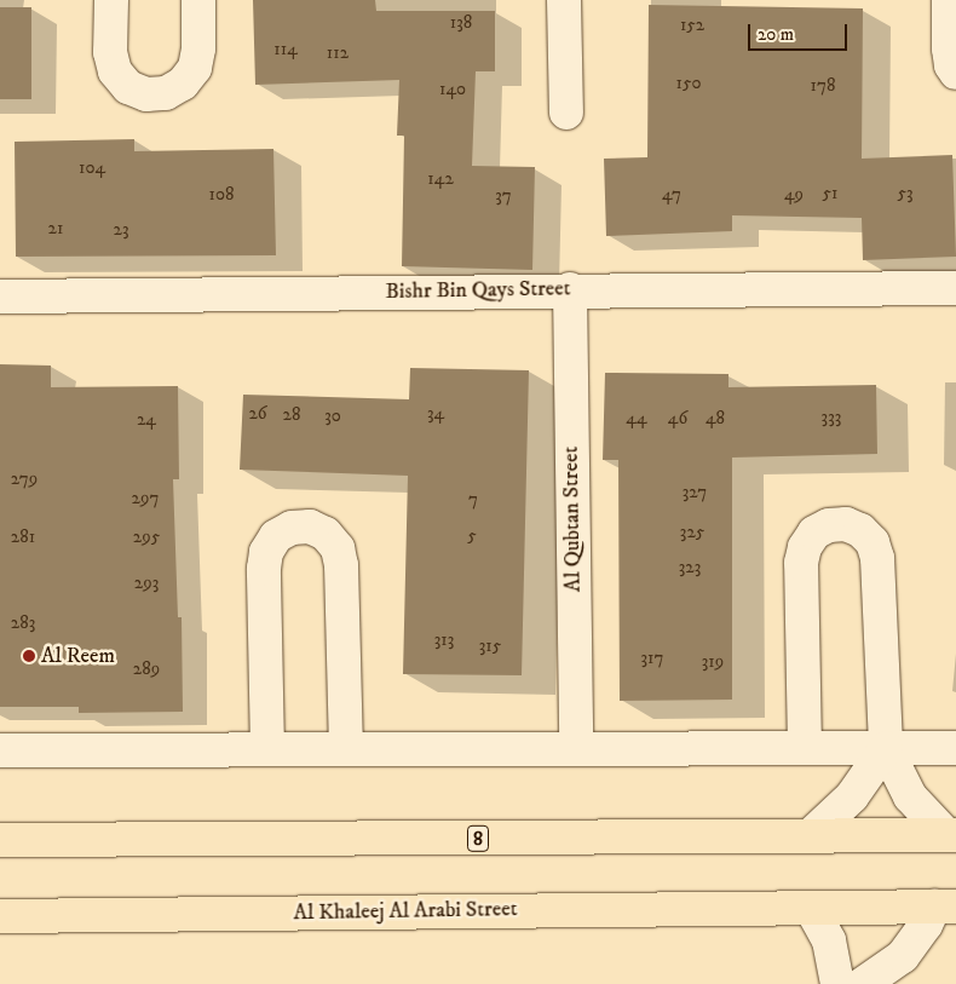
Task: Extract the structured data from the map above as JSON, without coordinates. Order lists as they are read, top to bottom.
{
  "streets": {
    "highway": ["8", "Al Khaleej Al Arabi Street"],
    "street": ["Bishr Bin Qays Street", "Al Qubtan Street"]
  },
  "crossings": [
    ["Bishr Bin Qays Street", "Al Qubtan Street"]
  ],
  "places": ["Al Reem"],
  "house_numbers": [
    "138",
    "152",
    "114",
    "112",
    "150",
    "178",
    "140",
    "104",
    "142",
    "51",
    "53",
    "108",
    "47",
    "49",
    "37",
    "21",
    "23",
    "26",
    "34",
    "28",
    "30",
    "333",
    "44",
    "46",
    "48",
    "24",
    "279",
    "327",
    "297",
    "7",
    "325",
    "5",
    "281",
    "295",
    "323",
    "293",
    "283",
    "313",
    "315",
    "317",
    "319",
    "289"
  ],
  "scale_bar": "20 m"
}
